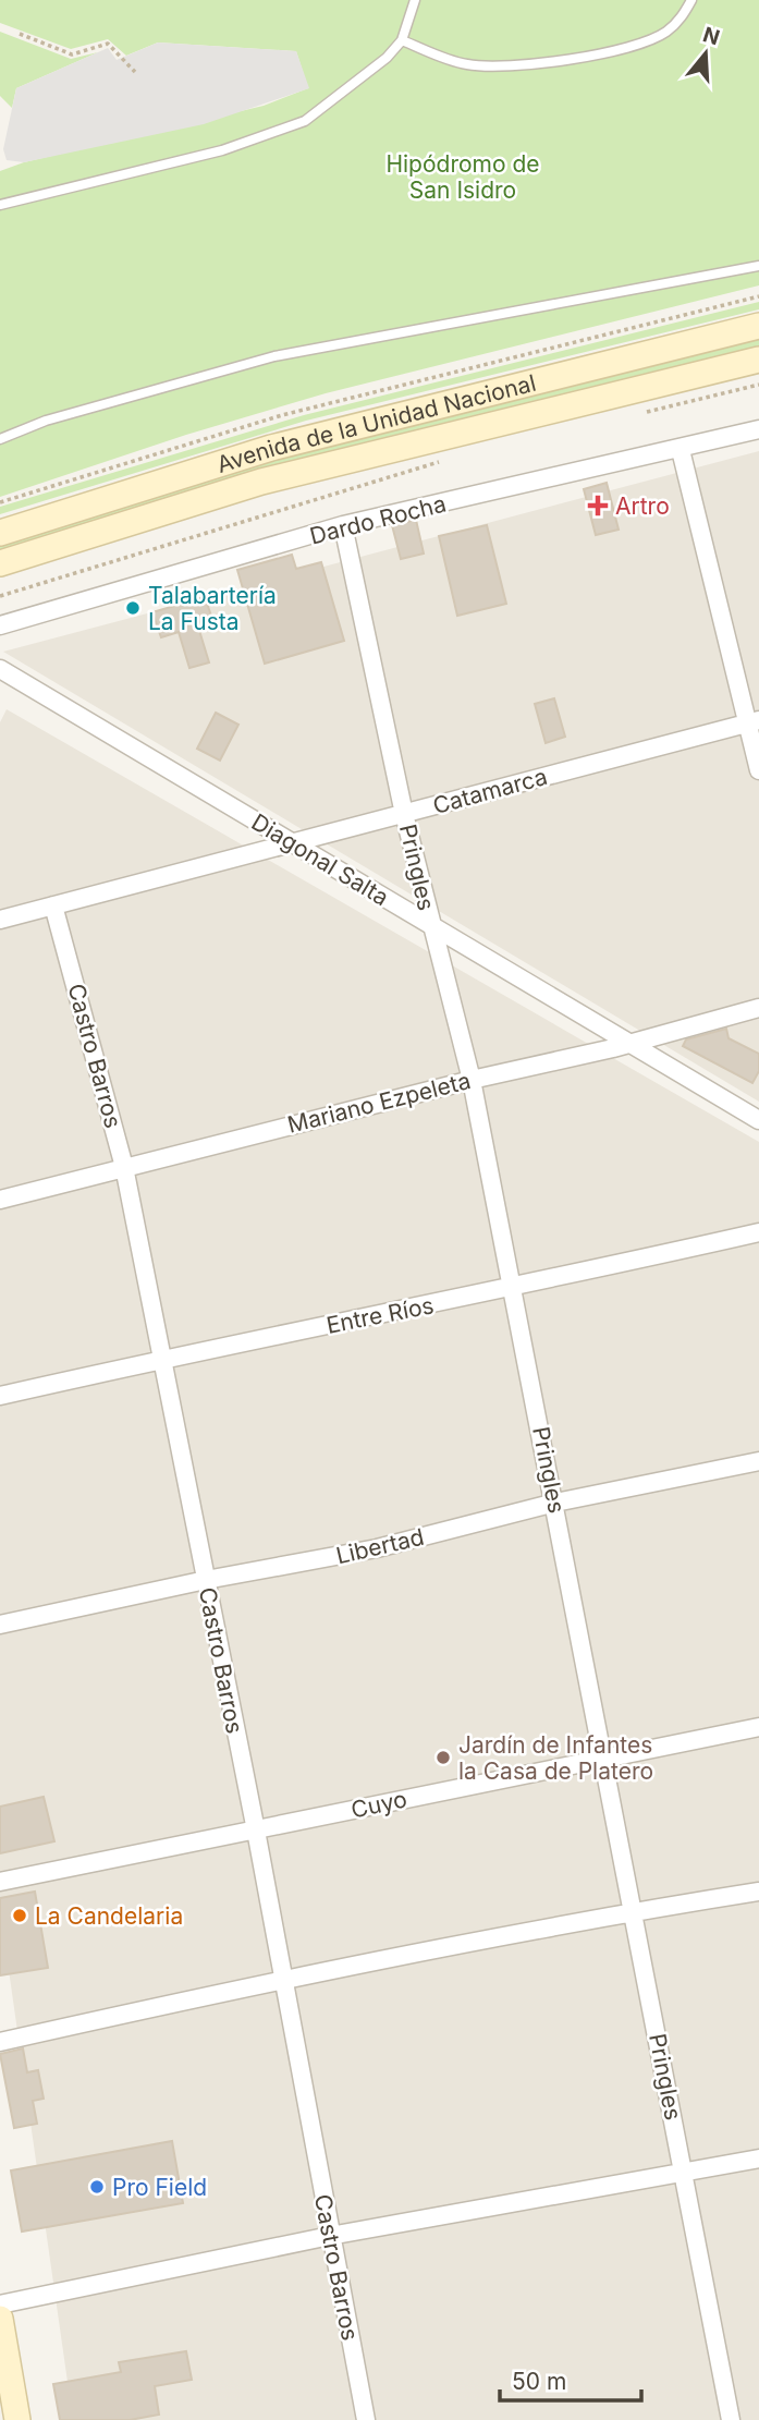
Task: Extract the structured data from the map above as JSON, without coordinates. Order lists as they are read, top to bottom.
{
  "streets": {
    "main road": ["Avenida de la Unidad Nacional"],
    "street": [
      "Dardo Rocha",
      "Catamarca",
      "Diagonal Salta",
      "Pringles",
      "Castro Barros",
      "Mariano Ezpeleta",
      "Entre Ríos",
      "Libertad",
      "Cuyo"
    ]
  },
  "crossings": [
    ["Dardo Rocha", "Pringles"],
    ["Catamarca", "Diagonal Salta"],
    ["Catamarca", "Pringles"],
    ["Catamarca", "Castro Barros"],
    ["Diagonal Salta", "Pringles"],
    ["Diagonal Salta", "Mariano Ezpeleta"],
    ["Pringles", "Mariano Ezpeleta"],
    ["Pringles", "Entre Ríos"],
    ["Pringles", "Libertad"],
    ["Pringles", "Cuyo"],
    ["Castro Barros", "Mariano Ezpeleta"],
    ["Castro Barros", "Entre Ríos"],
    ["Castro Barros", "Libertad"],
    ["Castro Barros", "Cuyo"]
  ],
  "parks": ["Hipódromo de San Isidro"],
  "places": {
    "health": ["Artro"],
    "other": [
      "Talabartería La Fusta",
      "Jardín de Infantes la Casa de Platero",
      "La Candelaria",
      "Pro Field"
    ]
  },
  "scale_bar": "50 m",
  "north": "top"
}
